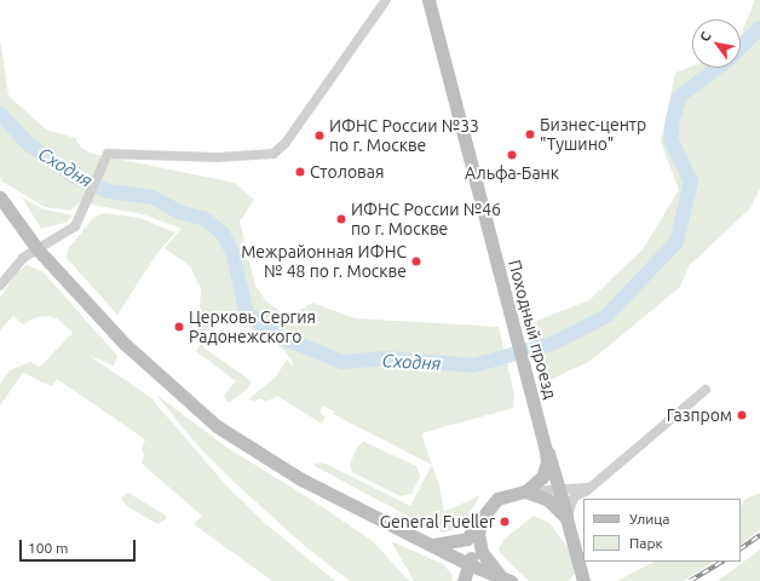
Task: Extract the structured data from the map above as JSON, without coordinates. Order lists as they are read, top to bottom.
{
  "streets": {
    "main road": ["Походный проезд"]
  },
  "water": ["Сходня"],
  "places": [
    "Бизнес-центр \"Тушино\"",
    "ИФНС России №33 по г. Москве",
    "Альфа-Банк",
    "Столовая",
    "ИФНС России №46 по г. Москве",
    "Межрайонная ИФНС № 48 по г. Москве",
    "Церковь Сергия Радонежского",
    "Газпром",
    "General Fueller"
  ],
  "legend": ["Улица", "Парк"],
  "scale_bar": "100 m",
  "north": "top left"
}
